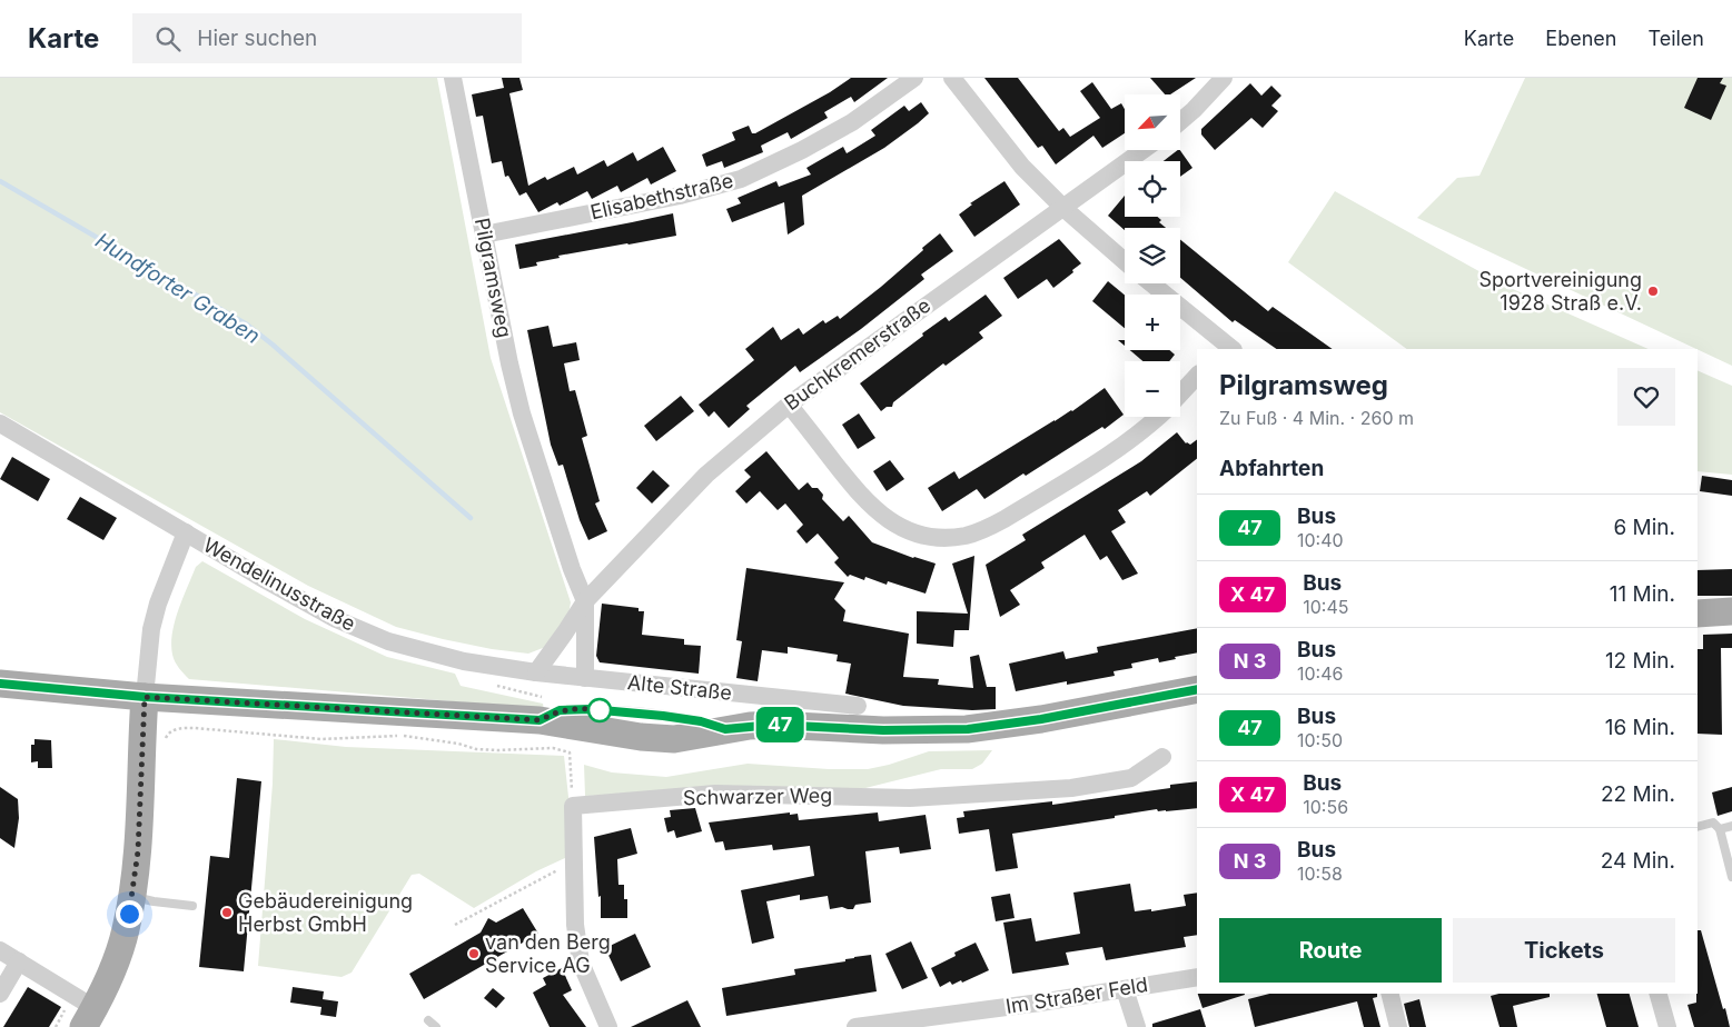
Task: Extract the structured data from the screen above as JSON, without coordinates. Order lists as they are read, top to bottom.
{
  "streets": {
    "main road": ["Alte Straße"],
    "street": [
      "Elisabethstraße",
      "Pilgramsweg",
      "Buchkremerstraße",
      "Wendelinusstraße",
      "Schwarzer Weg",
      "Im Straßer Feld"
    ]
  },
  "crossings": [
    ["Elisabethstraße", "Pilgramsweg"],
    ["Pilgramsweg", "Buchkremerstraße"],
    ["Pilgramsweg", "Alte Straße"],
    ["Wendelinusstraße", "Alte Straße"]
  ],
  "water": ["Hundforter Graben"],
  "places": ["Sportvereinigung 1928 Straß e.V.", "Gebäudereinigung Herbst GmbH", "van den Berg Service AG"],
  "lines": ["bus line 47"],
  "north": "bottom left",
  "page": {
    "header": "Karte",
    "search": "Hier suchen",
    "nav": ["Karte", "Ebenen", "Teilen"],
    "on_map": "47",
    "map_buttons": ["+", "−"],
    "heading": [
      ["Pilgramsweg", "Zu Fuß · 4 Min. · 260 m"],
      "Abfahrten"
    ],
    "list": [
      {
        "mark": "47",
        "name": "Bus",
        "note": "10:40",
        "value": "6 Min."
      },
      {
        "mark": "X 47",
        "name": "Bus",
        "note": "10:45",
        "value": "11 Min."
      },
      {
        "mark": "N 3",
        "name": "Bus",
        "note": "10:46",
        "value": "12 Min."
      },
      {
        "mark": "47",
        "name": "Bus",
        "note": "10:50",
        "value": "16 Min."
      },
      {
        "mark": "X 47",
        "name": "Bus",
        "note": "10:56",
        "value": "22 Min."
      },
      {
        "mark": "N 3",
        "name": "Bus",
        "note": "10:58",
        "value": "24 Min."
      }
    ],
    "buttons": ["Route", "Tickets"]
  }
}
